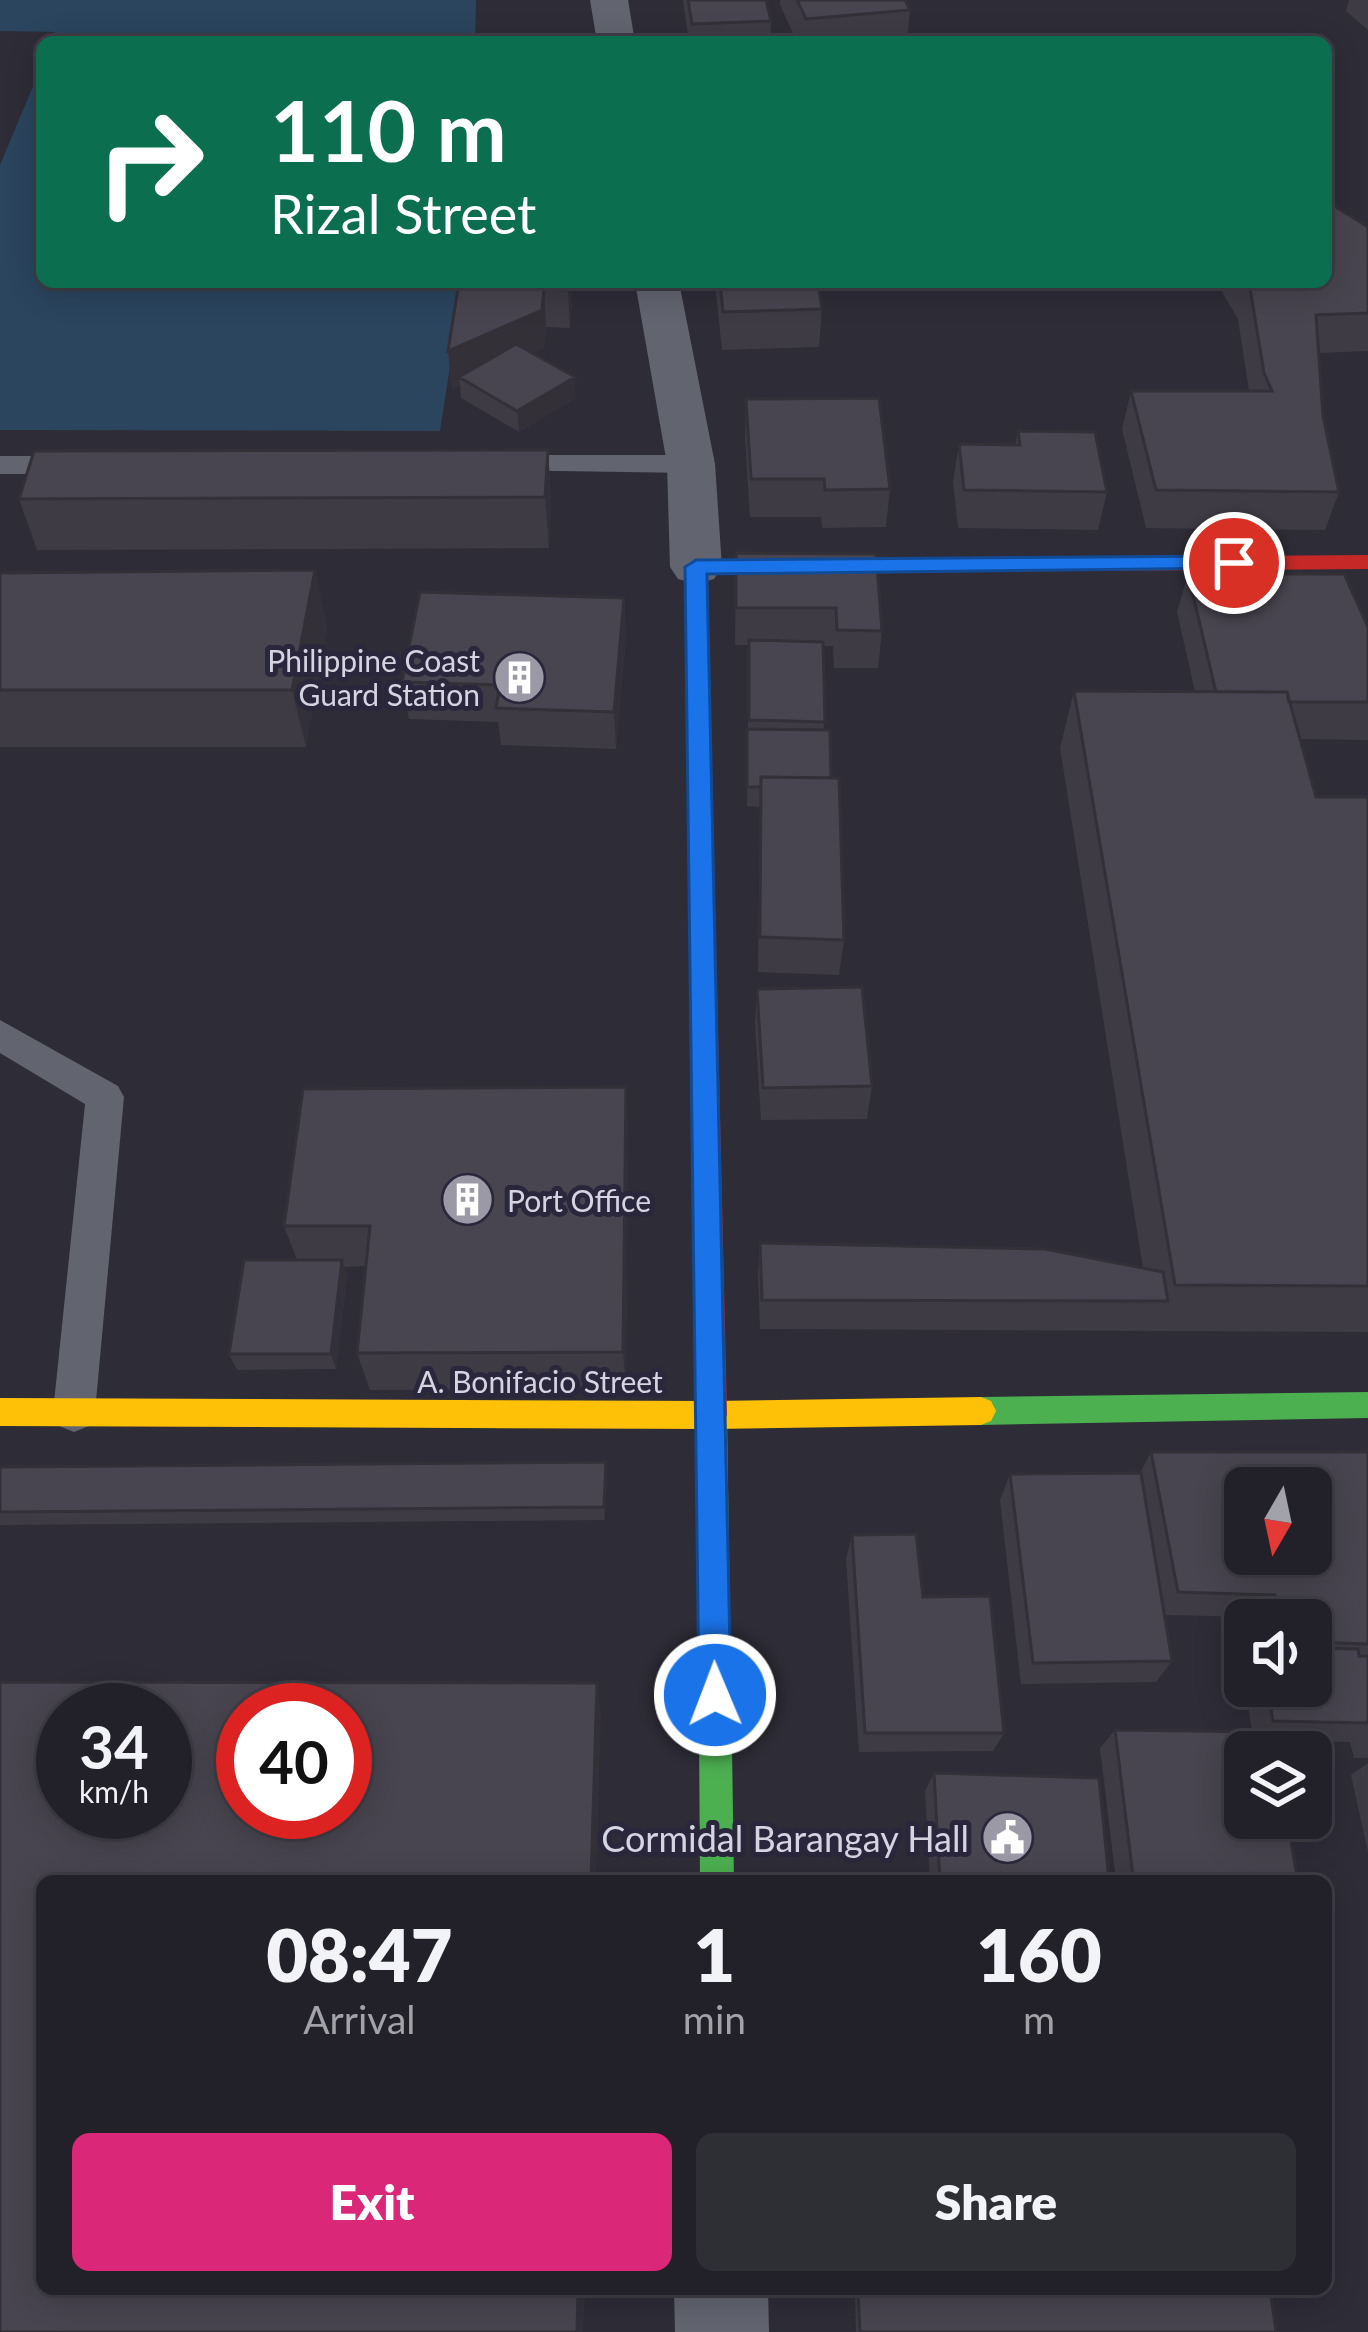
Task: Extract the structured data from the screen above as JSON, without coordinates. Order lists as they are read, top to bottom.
{
  "streets": {
    "main road": ["A. Bonifacio Street"]
  },
  "places": {
    "building": ["Philippine Coast Guard Station", "Port Office"],
    "public building": ["Cormidal Barangay Hall"]
  },
  "north": "bottom",
  "page": {
    "turn": ["110 m", "Rizal Street"],
    "speed": "34 km/h",
    "limit": "40",
    "eta": [
      "08:47",
      "Arrival",
      "1",
      "min",
      "160",
      "m"
    ],
    "buttons": ["Exit", "Share"]
  }
}
